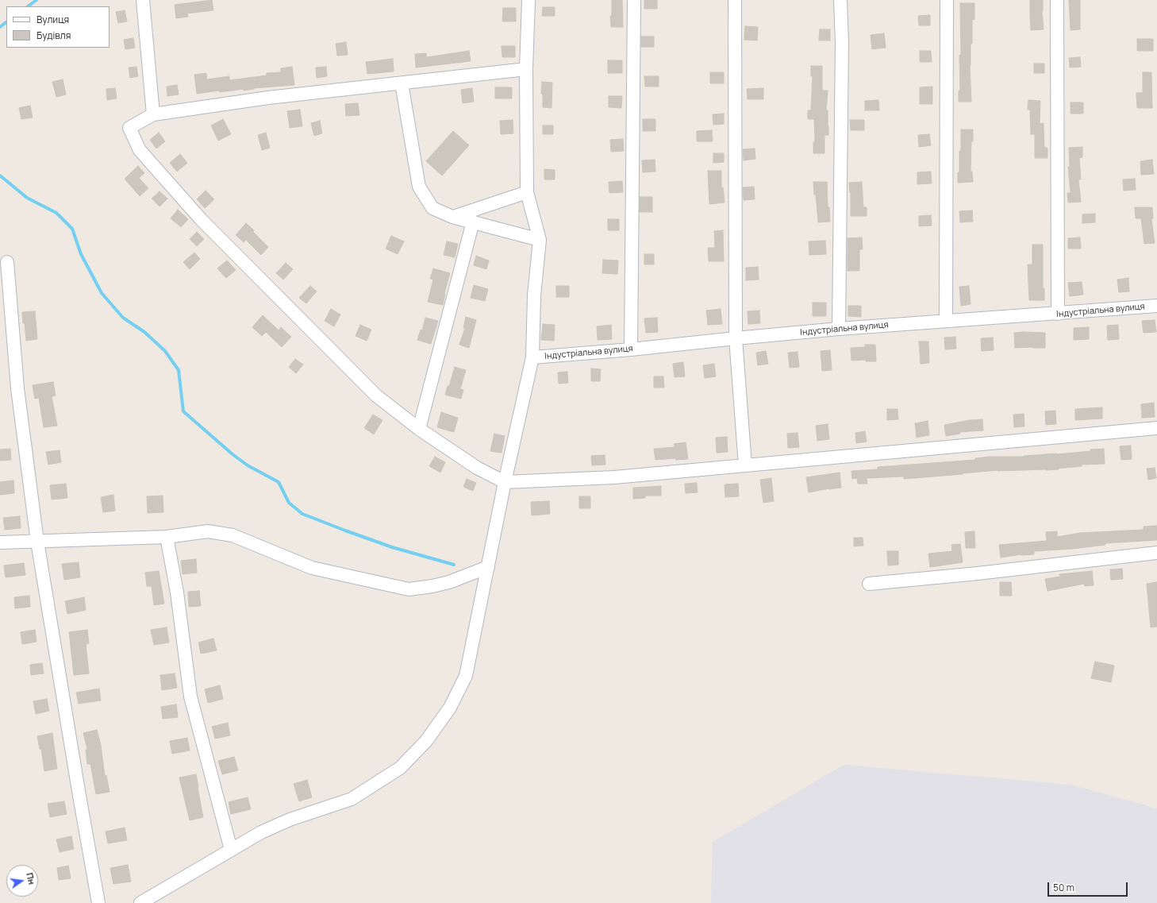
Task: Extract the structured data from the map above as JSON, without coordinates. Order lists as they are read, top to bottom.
{
  "streets": {
    "street": ["Індустріальна вулиця"]
  },
  "legend": ["Вулиця", "Будівля"],
  "scale_bar": "50 m",
  "north": "right"
}
